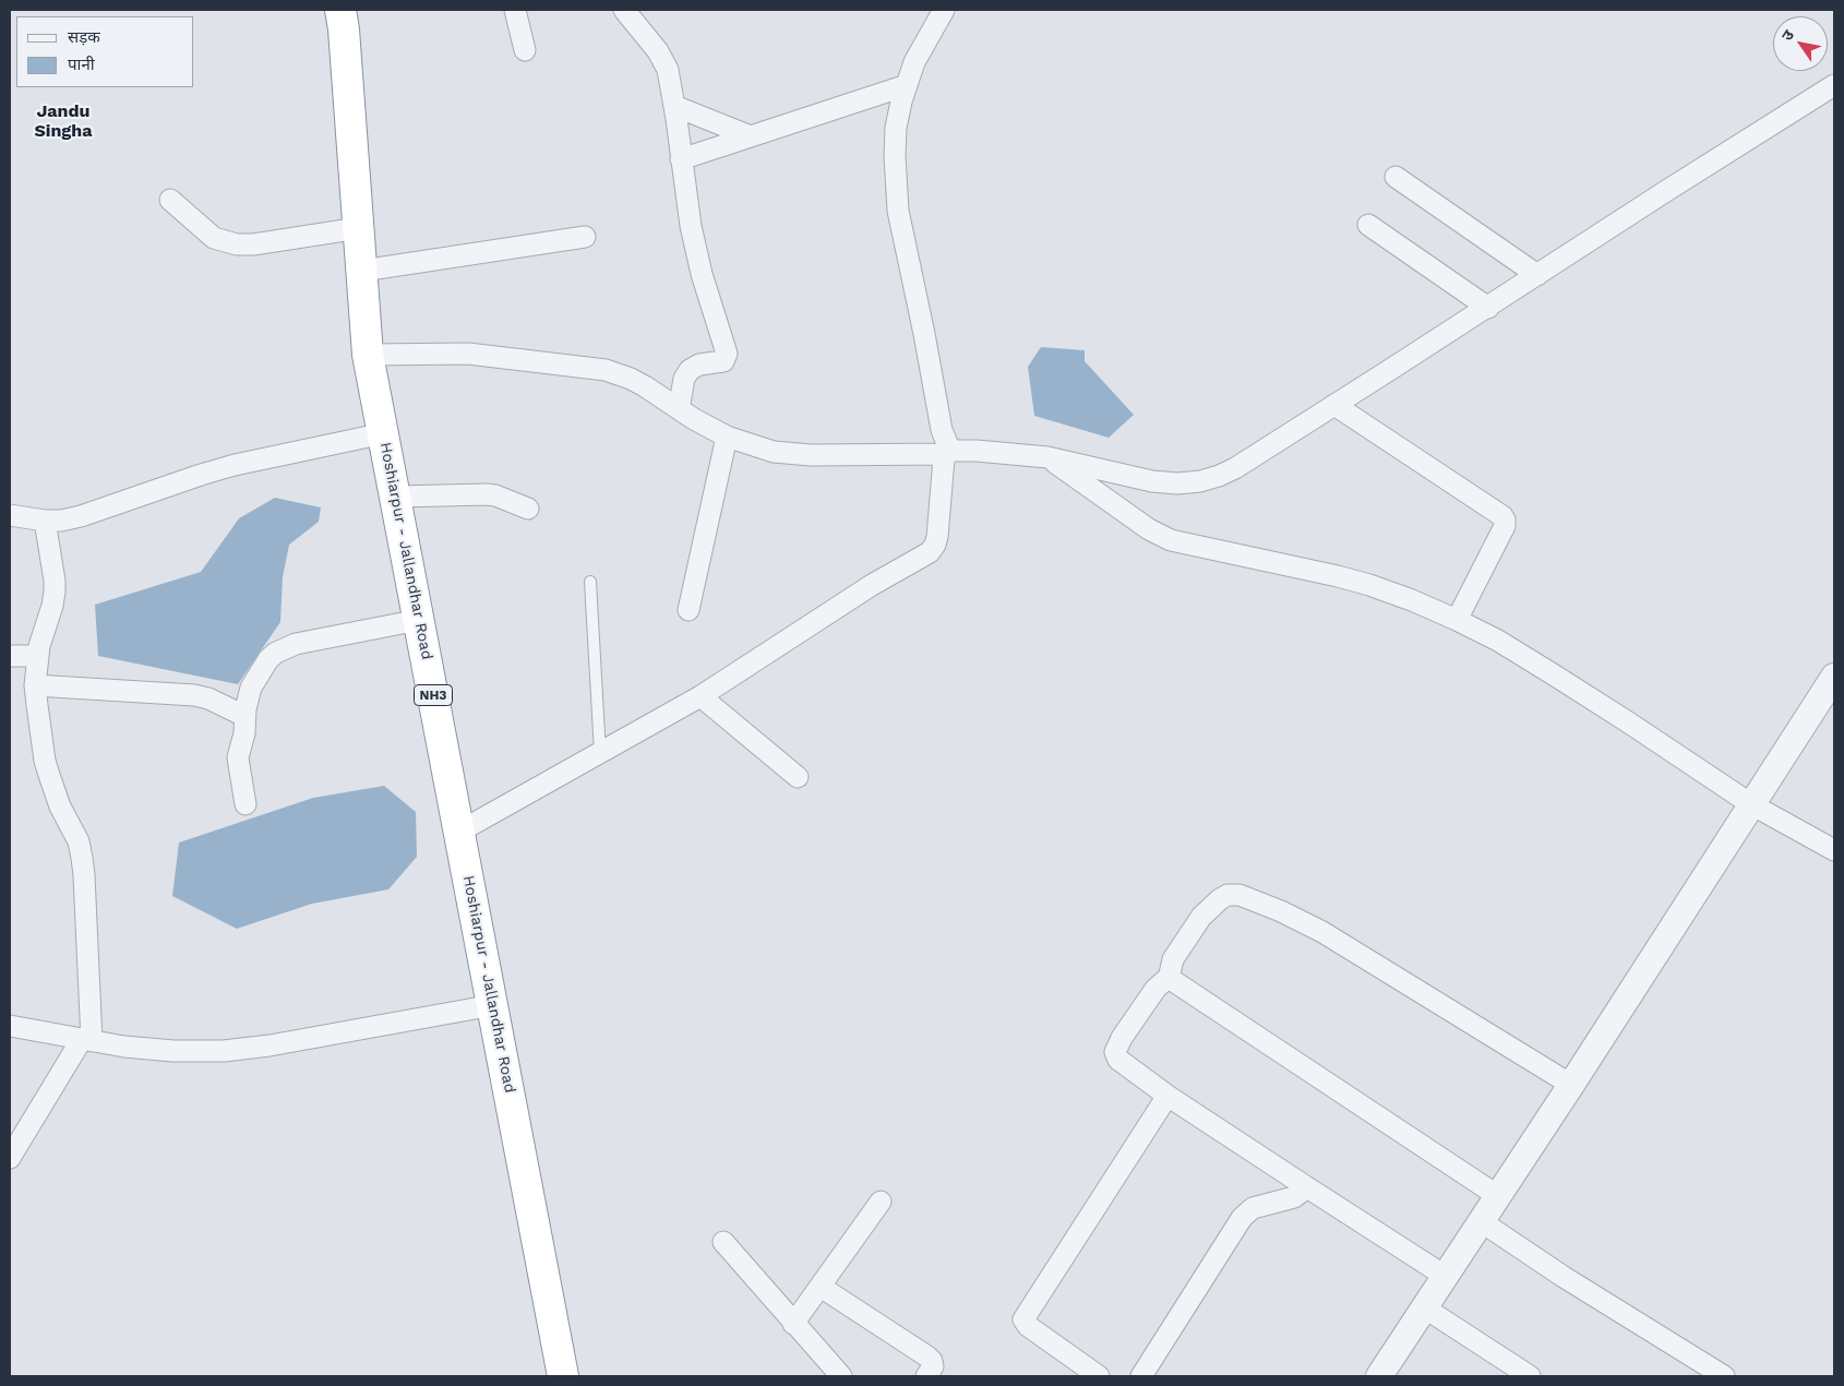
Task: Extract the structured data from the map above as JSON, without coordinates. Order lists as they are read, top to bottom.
{
  "streets": {
    "highway": ["Hoshiarpur - Jallandhar Road", "NH3"]
  },
  "districts": ["Jandu Singha"],
  "legend": ["सड़क", "पानी"],
  "north": "top left"
}
